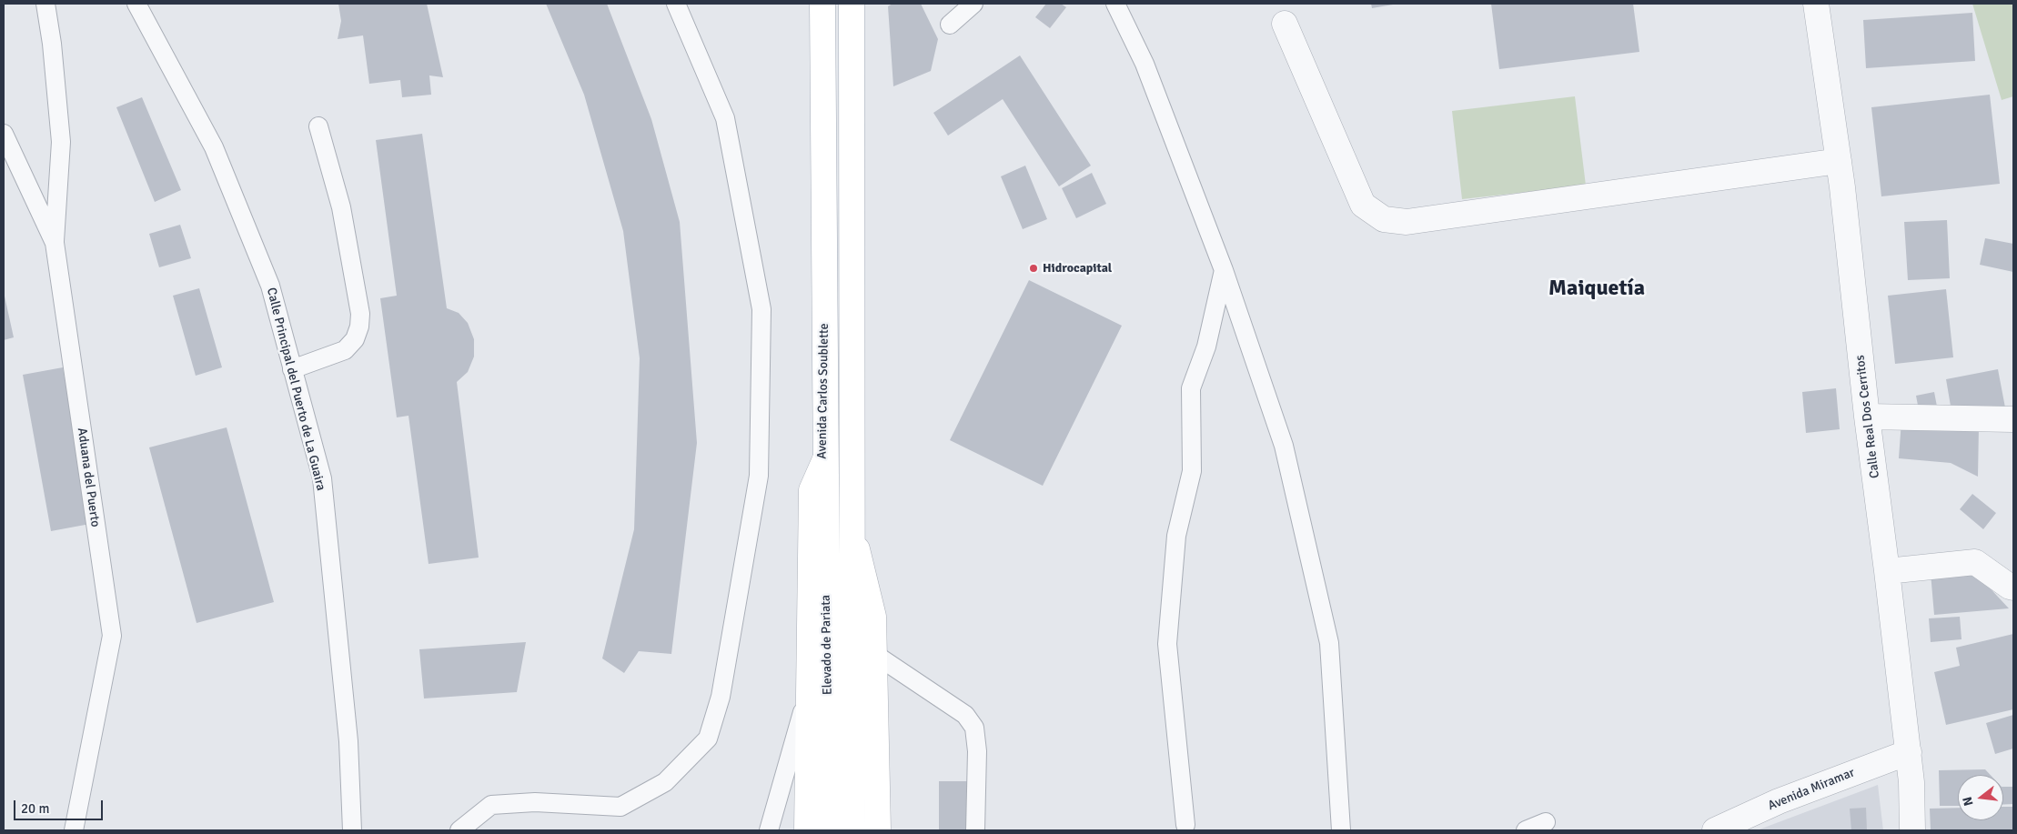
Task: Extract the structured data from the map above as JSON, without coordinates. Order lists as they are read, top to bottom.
{
  "streets": {
    "main road": ["Avenida Carlos Soublette", "Elevado de Pariata"],
    "street": ["Calle Real Dos Cerritos", "Avenida Miramar"],
    "lane": ["Calle Principal del Puerto de La Guaira", "Aduana del Puerto"]
  },
  "crossings": [
    ["Avenida Carlos Soublette", "Elevado de Pariata"],
    ["Calle Real Dos Cerritos", "Avenida Miramar"]
  ],
  "districts": ["Maiquetía"],
  "places": ["Hidrocapital"],
  "scale_bar": "20 m",
  "north": "left"
}
